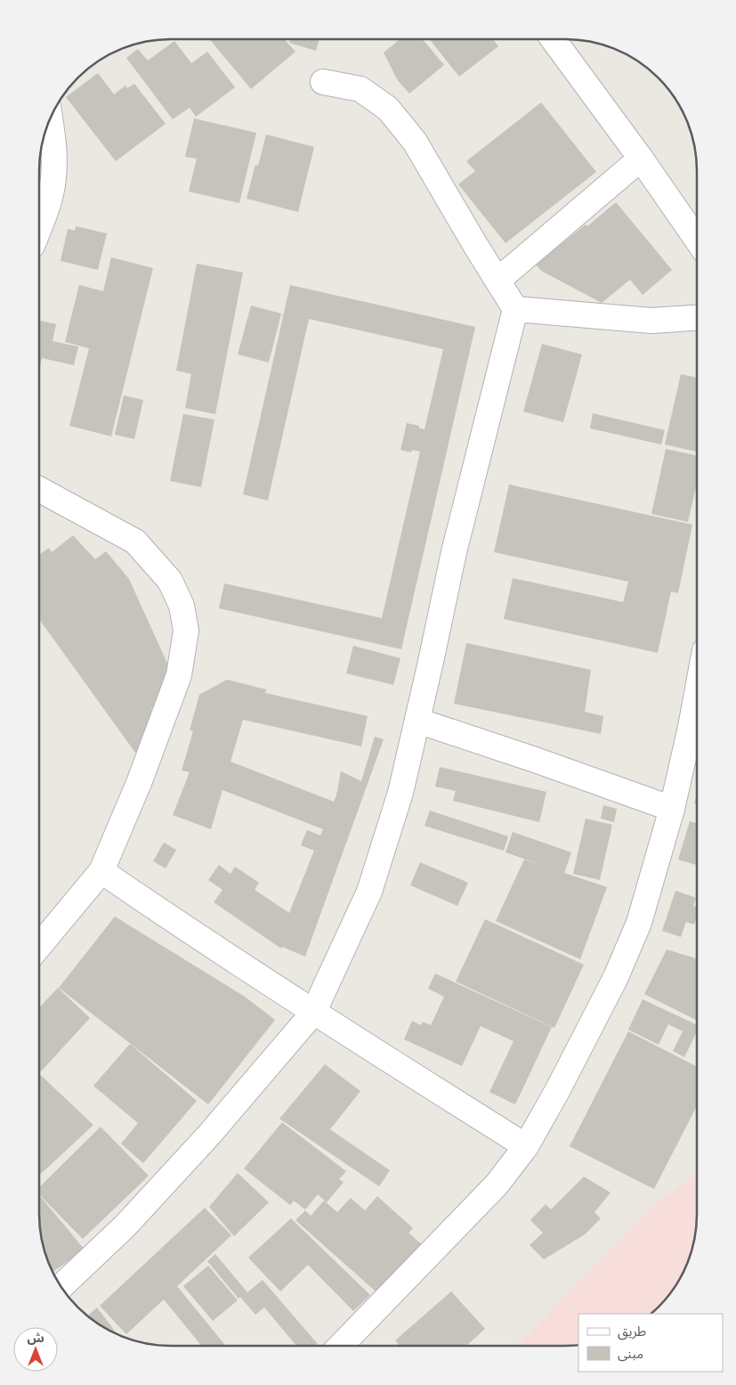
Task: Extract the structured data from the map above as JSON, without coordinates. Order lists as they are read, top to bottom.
{
  "legend": ["طريق", "مبنى"],
  "north": "top"
}
